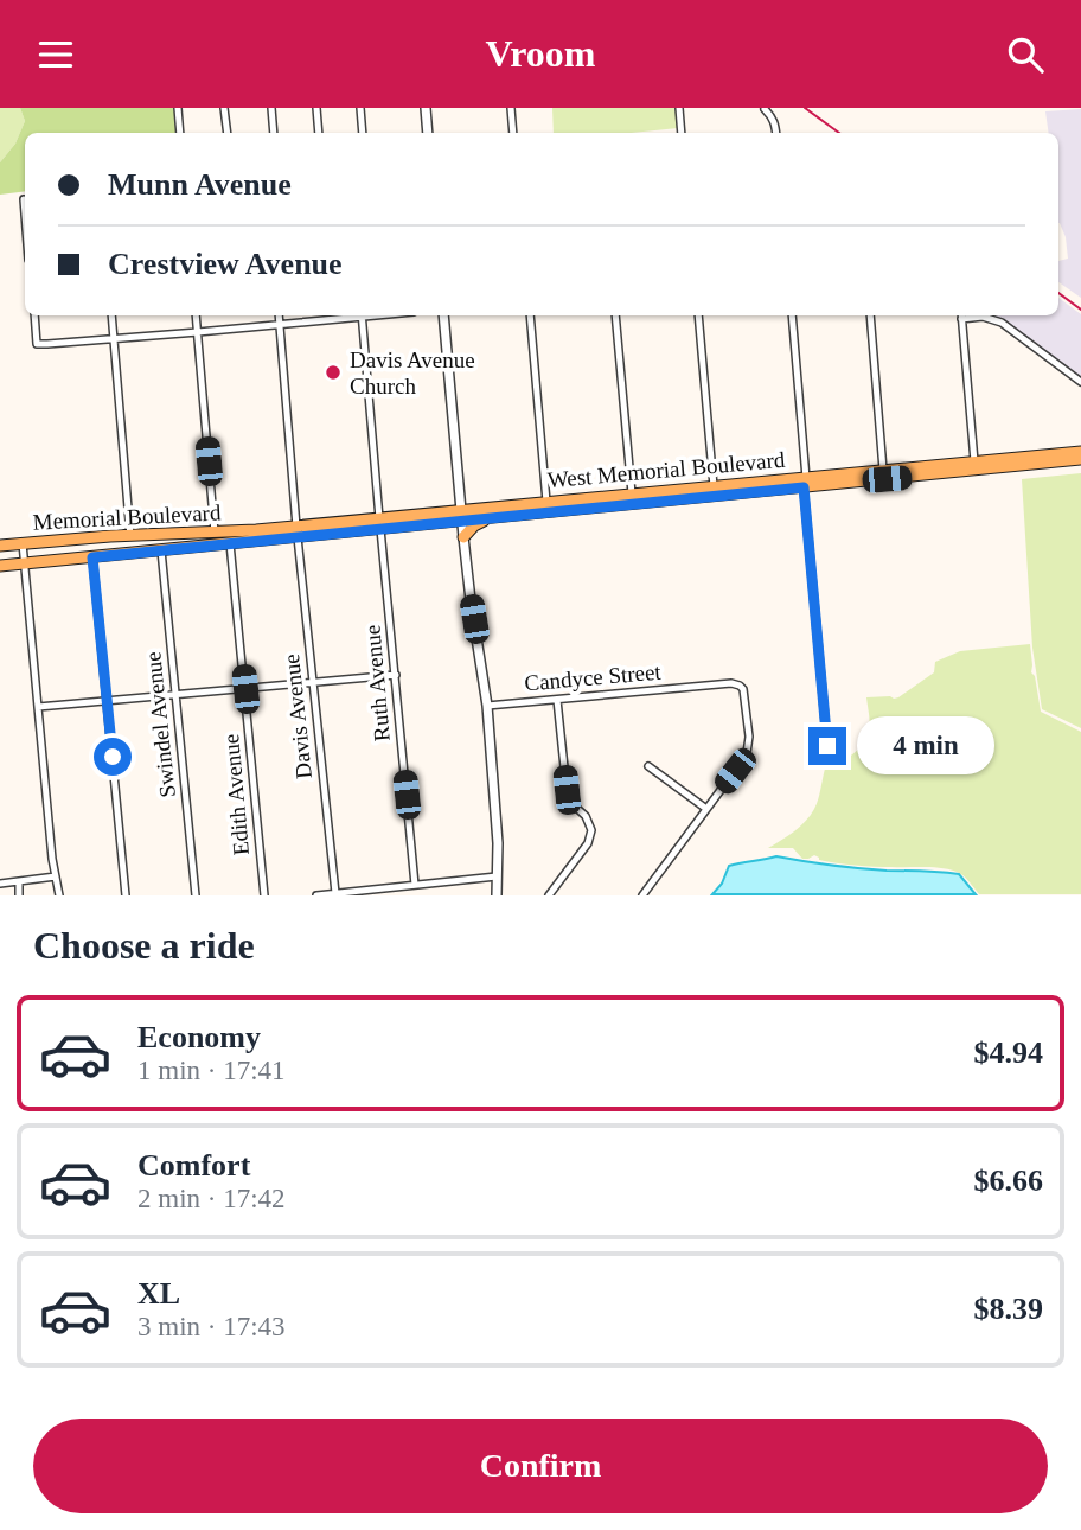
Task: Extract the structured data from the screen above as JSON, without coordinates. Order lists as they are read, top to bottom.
{
  "streets": {
    "main road": ["West Memorial Boulevard", "Memorial Boulevard"],
    "street": [
      "Candyce Street",
      "Ruth Avenue",
      "Davis Avenue",
      "Swindel Avenue",
      "Edith Avenue"
    ]
  },
  "crossings": [
    ["West Memorial Boulevard", "Memorial Boulevard"],
    ["West Memorial Boulevard", "Ruth Avenue"],
    ["West Memorial Boulevard", "Davis Avenue"],
    ["West Memorial Boulevard", "Swindel Avenue"],
    ["West Memorial Boulevard", "Edith Avenue"]
  ],
  "places": ["Davis Avenue Church"],
  "page": {
    "header": "Vroom",
    "banner": ["Munn Avenue", "Crestview Avenue"],
    "bubble": "4 min",
    "heading": "Choose a ride",
    "list": [
      {
        "name": "Economy",
        "note": "1 min · 17:41",
        "value": "$4.94"
      },
      {
        "name": "Comfort",
        "note": "2 min · 17:42",
        "value": "$6.66"
      },
      {
        "name": "XL",
        "note": "3 min · 17:43",
        "value": "$8.39"
      }
    ],
    "buttons": "Confirm"
  }
}
